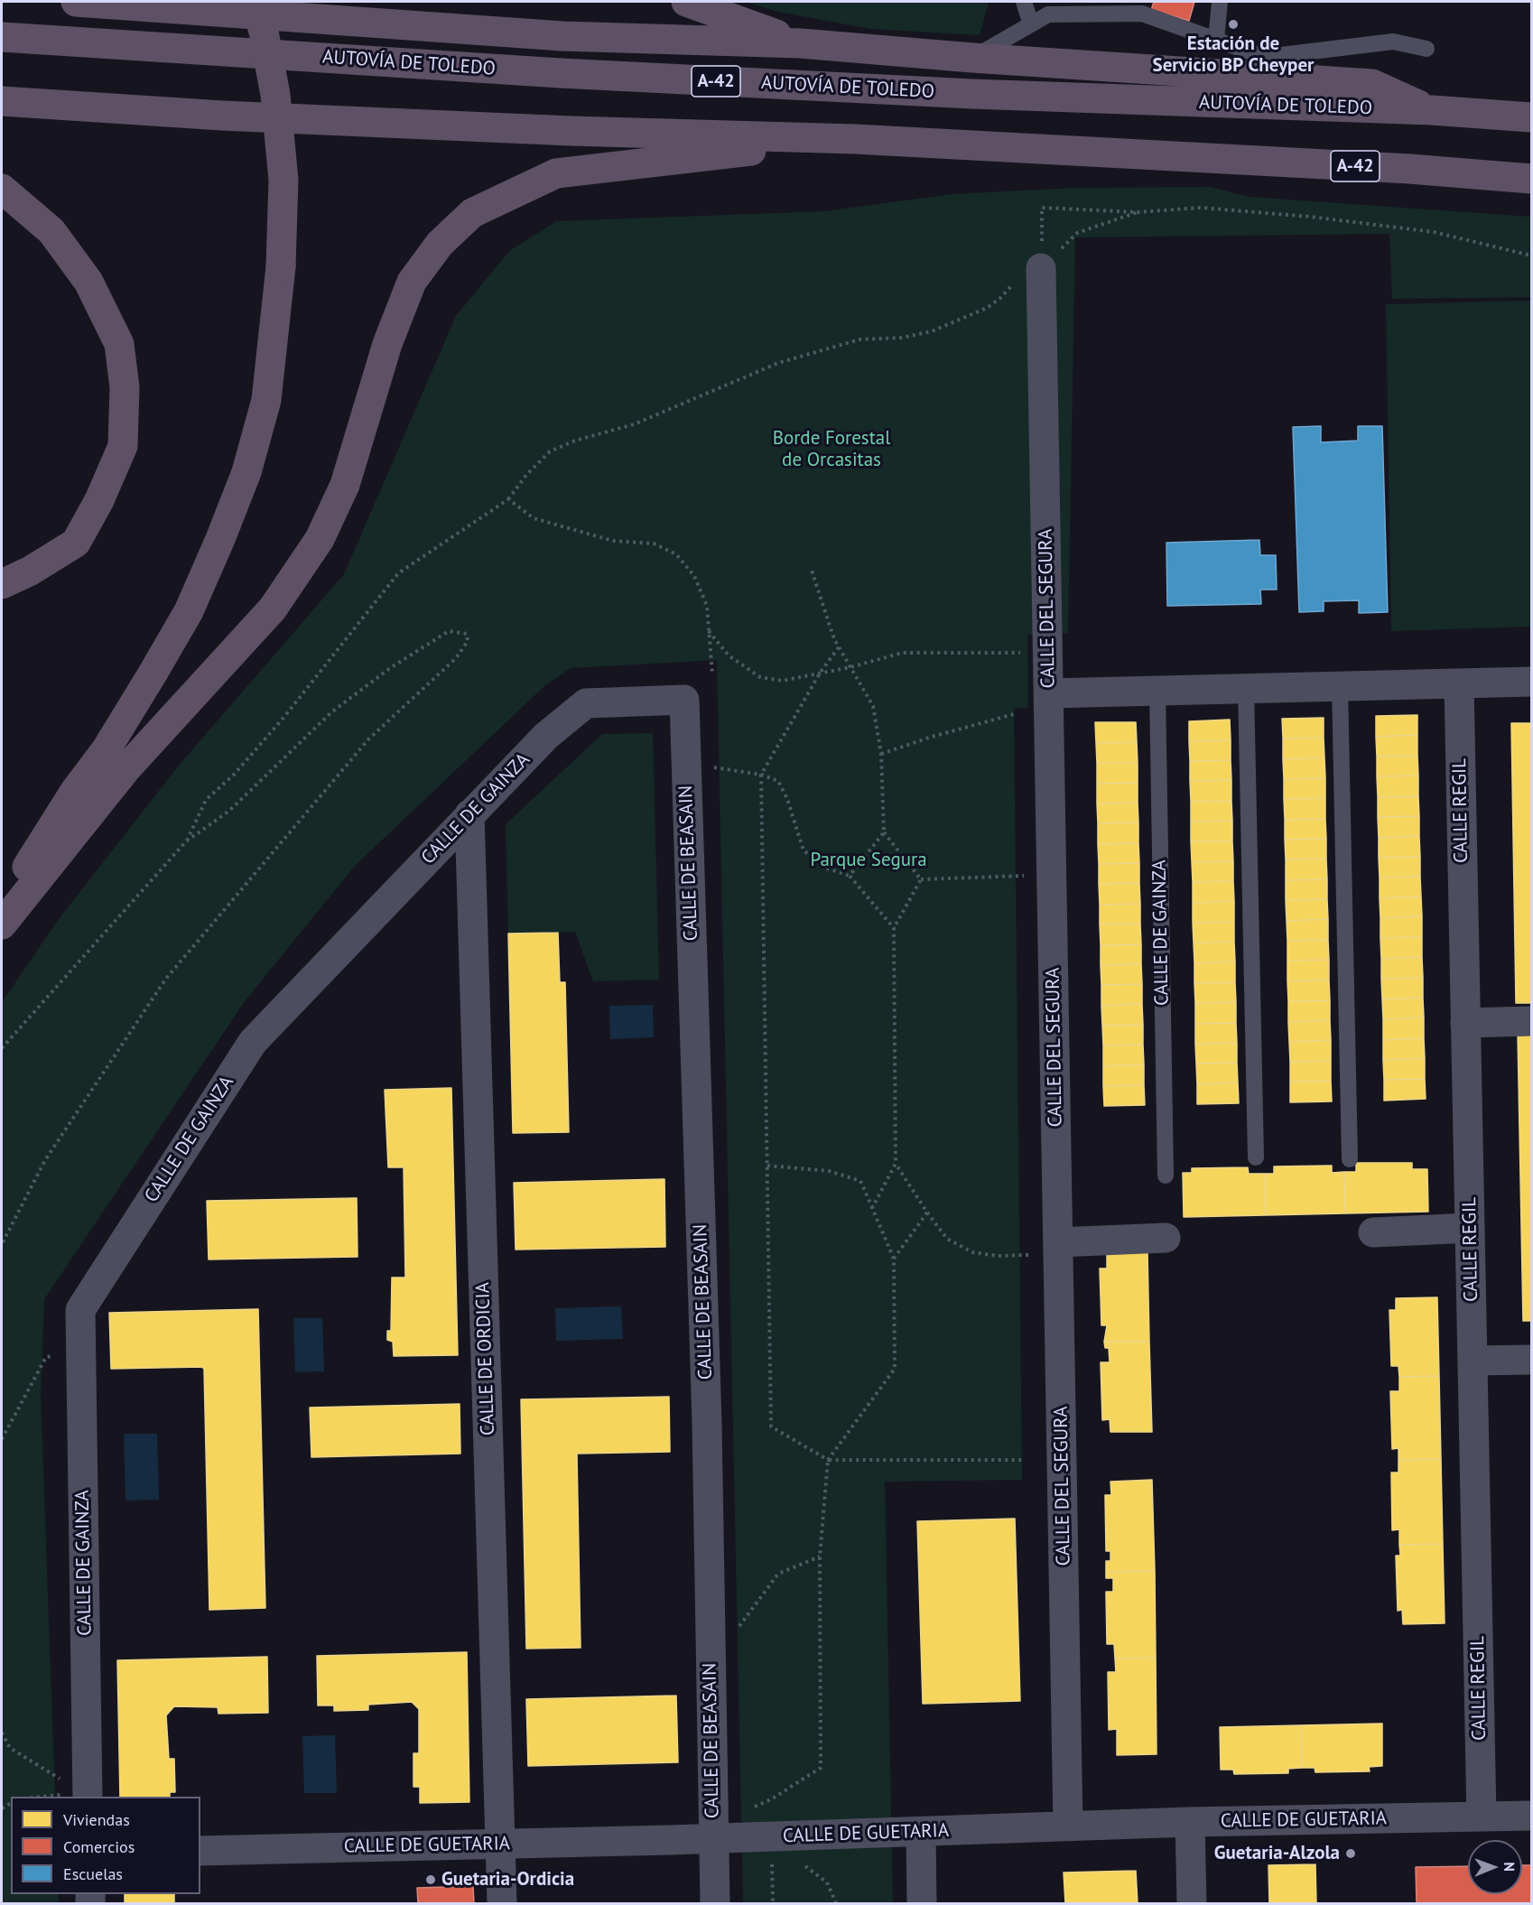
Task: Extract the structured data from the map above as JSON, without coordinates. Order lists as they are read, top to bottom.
{
  "streets": {
    "highway": ["AUTOVÍA DE TOLEDO", "A-42"],
    "street": [
      "CALLE DEL SEGURA",
      "CALLE DE GAINZA",
      "CALLE REGIL",
      "CALLE DE BEASAIN",
      "CALLE DE ORDICIA",
      "CALLE DE GUETARIA"
    ]
  },
  "crossings": [
    ["CALLE DEL SEGURA", "CALLE DE GUETARIA"],
    ["CALLE DE GAINZA", "CALLE DE BEASAIN"],
    ["CALLE DE GAINZA", "CALLE DE ORDICIA"],
    ["CALLE REGIL", "CALLE DE GUETARIA"],
    ["CALLE DE BEASAIN", "CALLE DE GUETARIA"],
    ["CALLE DE ORDICIA", "CALLE DE GUETARIA"]
  ],
  "parks": ["Borde Forestal de Orcasitas", "Parque Segura"],
  "places": ["Estación de Servicio BP Cheyper", "Guetaria-Alzola", "Guetaria-Ordicia"],
  "legend": ["Viviendas", "Comercios", "Escuelas"],
  "north": "right"
}
